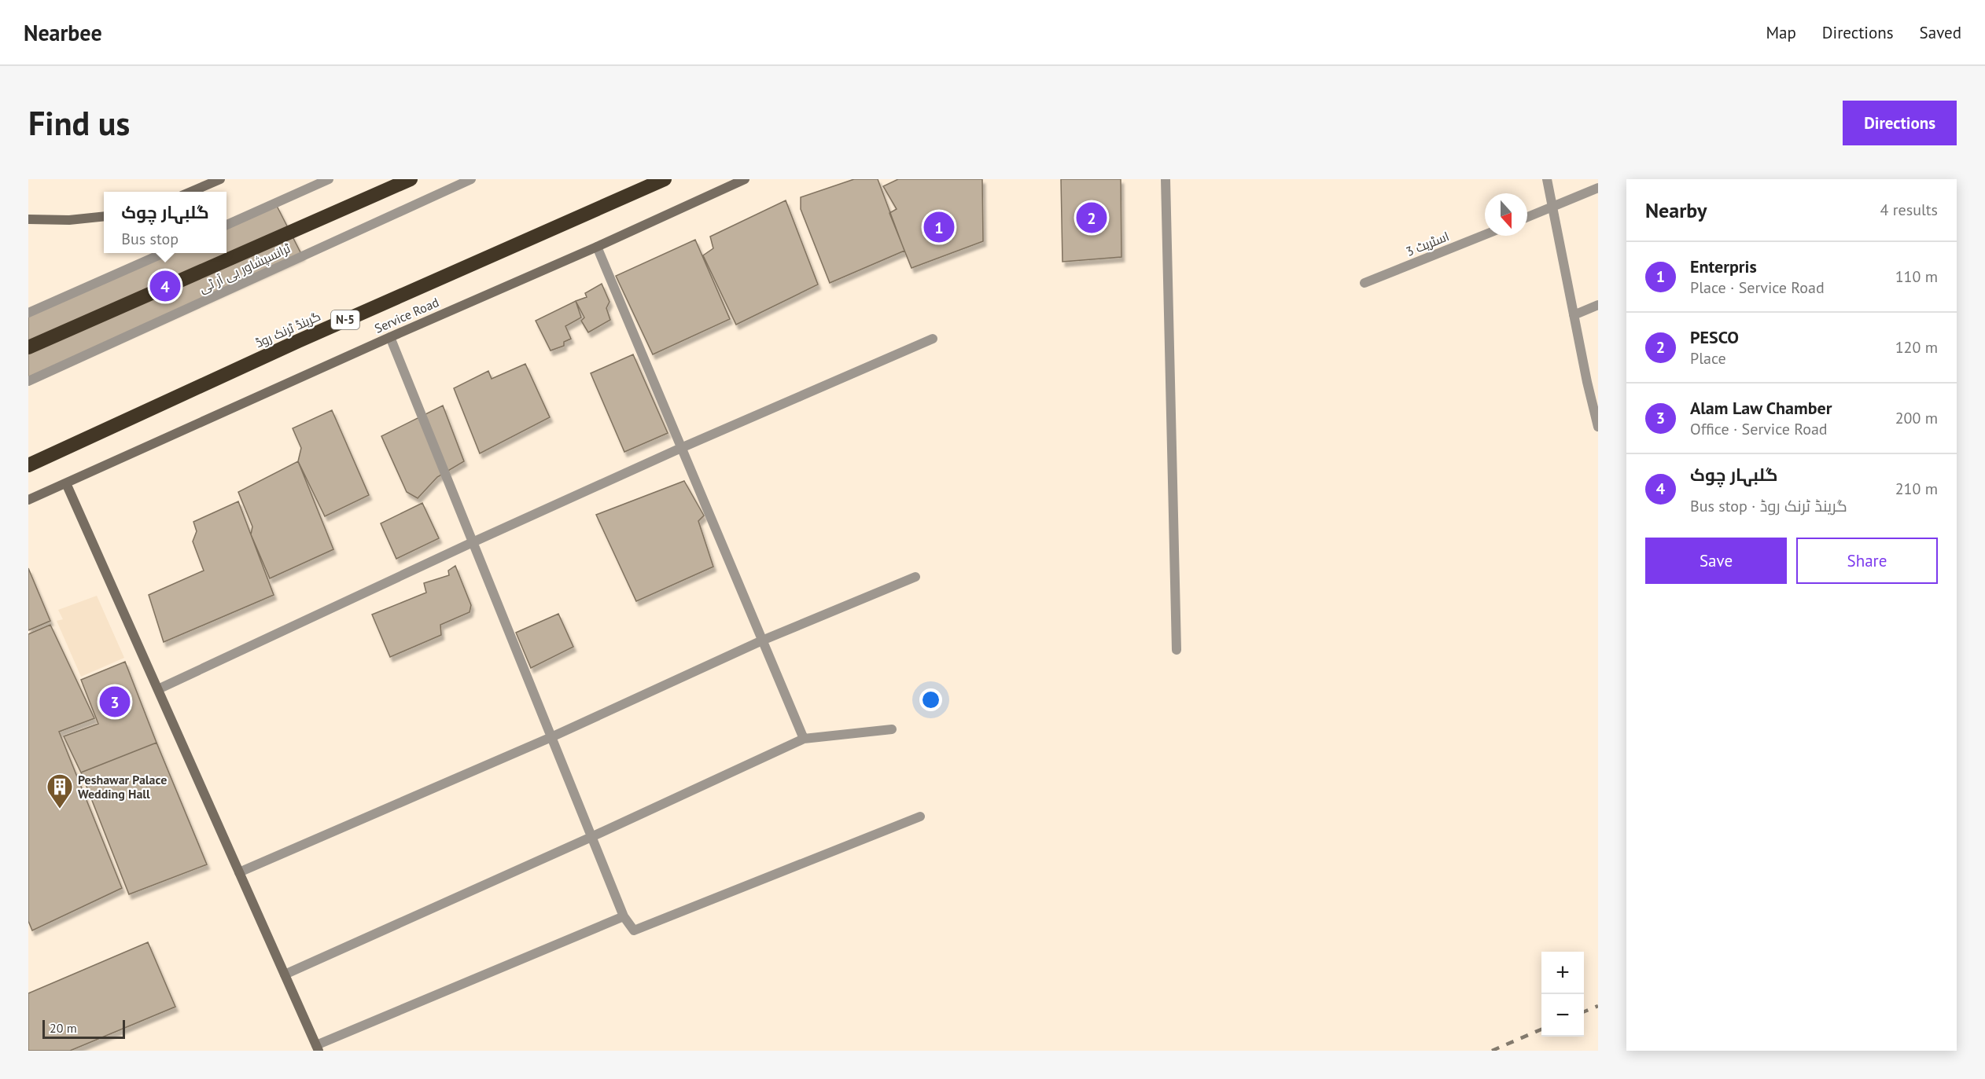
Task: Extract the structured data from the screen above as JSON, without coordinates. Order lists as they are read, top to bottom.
{
  "streets": {
    "highway": ["N-5", "گرینڈ ٹرنک روڈ"],
    "street": ["اسٹریٹ 3", "ٹرانسپشاور بی آر ٹی", "Service Road"]
  },
  "places": {
    "building": ["Peshawar Palace Wedding Hall"]
  },
  "scale_bar": "20 m",
  "north": "bottom",
  "page": {
    "header": "Nearbee",
    "nav": ["Map", "Directions", "Saved"],
    "buttons": [
      "Directions",
      ["Save", "Share"]
    ],
    "title": "Find us",
    "heading": ["Nearby", "4 results"],
    "popup": ["گلبہار چوک", "Bus stop"],
    "pins": [
      "2",
      "1",
      "4",
      "3"
    ],
    "list": [
      {
        "mark": "1",
        "name": "Enterpris",
        "note": "Place · Service Road",
        "value": "110 m"
      },
      {
        "mark": "2",
        "name": "PESCO",
        "note": "Place",
        "value": "120 m"
      },
      {
        "mark": "3",
        "name": "Alam Law Chamber",
        "note": "Office · Service Road",
        "value": "200 m"
      },
      {
        "mark": "4",
        "name": "گلبہار چوک",
        "note": "Bus stop · گرینڈ ٹرنک روڈ",
        "value": "210 m"
      }
    ],
    "map_buttons": ["+", "−"],
    "scale": "20 m"
  }
}
